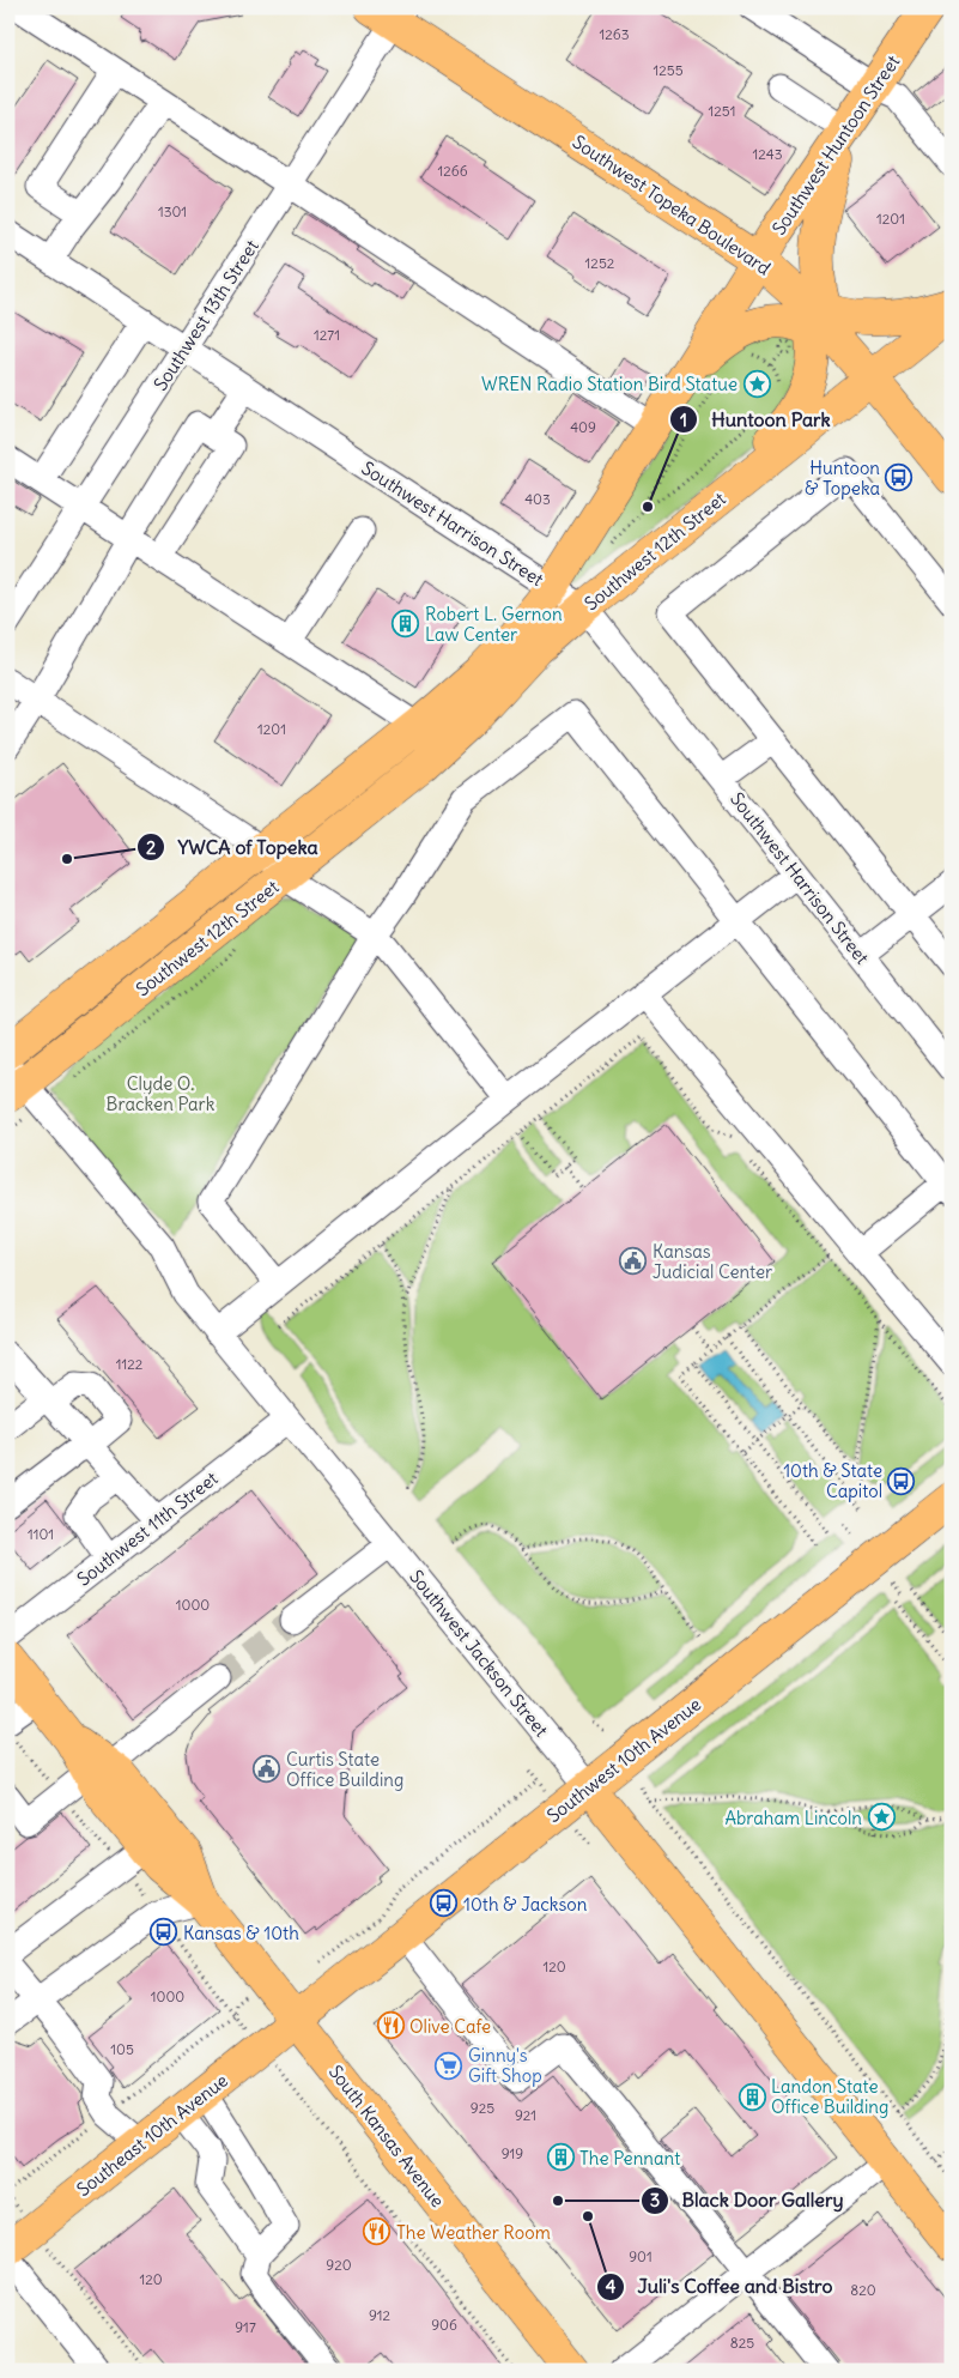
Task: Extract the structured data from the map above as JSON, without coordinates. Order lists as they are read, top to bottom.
{
  "streets": {
    "main road": [
      "Southwest Huntoon Street",
      "Southwest Topeka Boulevard",
      "Southwest 12th Street",
      "Southwest Jackson Street",
      "Southwest 10th Avenue",
      "Southeast 10th Avenue",
      "South Kansas Avenue"
    ],
    "street": ["Southwest 13th Street", "Southwest Harrison Street", "Southwest 11th Street"]
  },
  "crossings": [
    ["Southwest Huntoon Street", "Southwest Topeka Boulevard"],
    ["Southwest Huntoon Street", "Southwest Harrison Street"],
    ["Southwest Huntoon Street", "Southwest 12th Street"],
    ["Southwest Topeka Boulevard", "Southwest 13th Street"],
    ["Southwest Topeka Boulevard", "Southwest 12th Street"],
    ["Southwest 13th Street", "Southwest Harrison Street"],
    ["Southwest Harrison Street", "Southwest 12th Street"],
    ["Southwest 12th Street", "Southwest Jackson Street"],
    ["Southwest 11th Street", "Southwest Jackson Street"],
    ["Southwest Jackson Street", "Southwest 10th Avenue"],
    ["Southwest 10th Avenue", "Southeast 10th Avenue"],
    ["Southwest 10th Avenue", "South Kansas Avenue"],
    ["Southeast 10th Avenue", "South Kansas Avenue"]
  ],
  "parks": ["Clyde O. Bracken Park"],
  "places": {
    "place": ["WREN Radio Station Bird Statue", "Abraham Lincoln"],
    "bus stop": [
      "Huntoon & Topeka",
      "10th & State Capitol",
      "10th & Jackson",
      "Kansas & 10th"
    ],
    "other": [
      "Huntoon Park",
      "YWCA of Topeka",
      "Black Door Gallery",
      "Juli's Coffee and Bistro"
    ],
    "building": ["Robert L. Gernon Law Center", "Landon State Office Building", "The Pennant"],
    "public building": ["Kansas Judicial Center", "Curtis State Office Building"],
    "restaurant": ["Olive Cafe", "The Weather Room"],
    "supermarket": ["Ginny's Gift Shop"]
  },
  "house_numbers": [
    "1263",
    "1255",
    "1251",
    "1243",
    "1266",
    "1301",
    "1201",
    "1252",
    "1271",
    "409",
    "403",
    "1201",
    "1122",
    "1101",
    "1000",
    "120",
    "1000",
    "105",
    "925",
    "921",
    "919",
    "901",
    "920",
    "120",
    "820",
    "912",
    "906",
    "917",
    "825"
  ]
}
